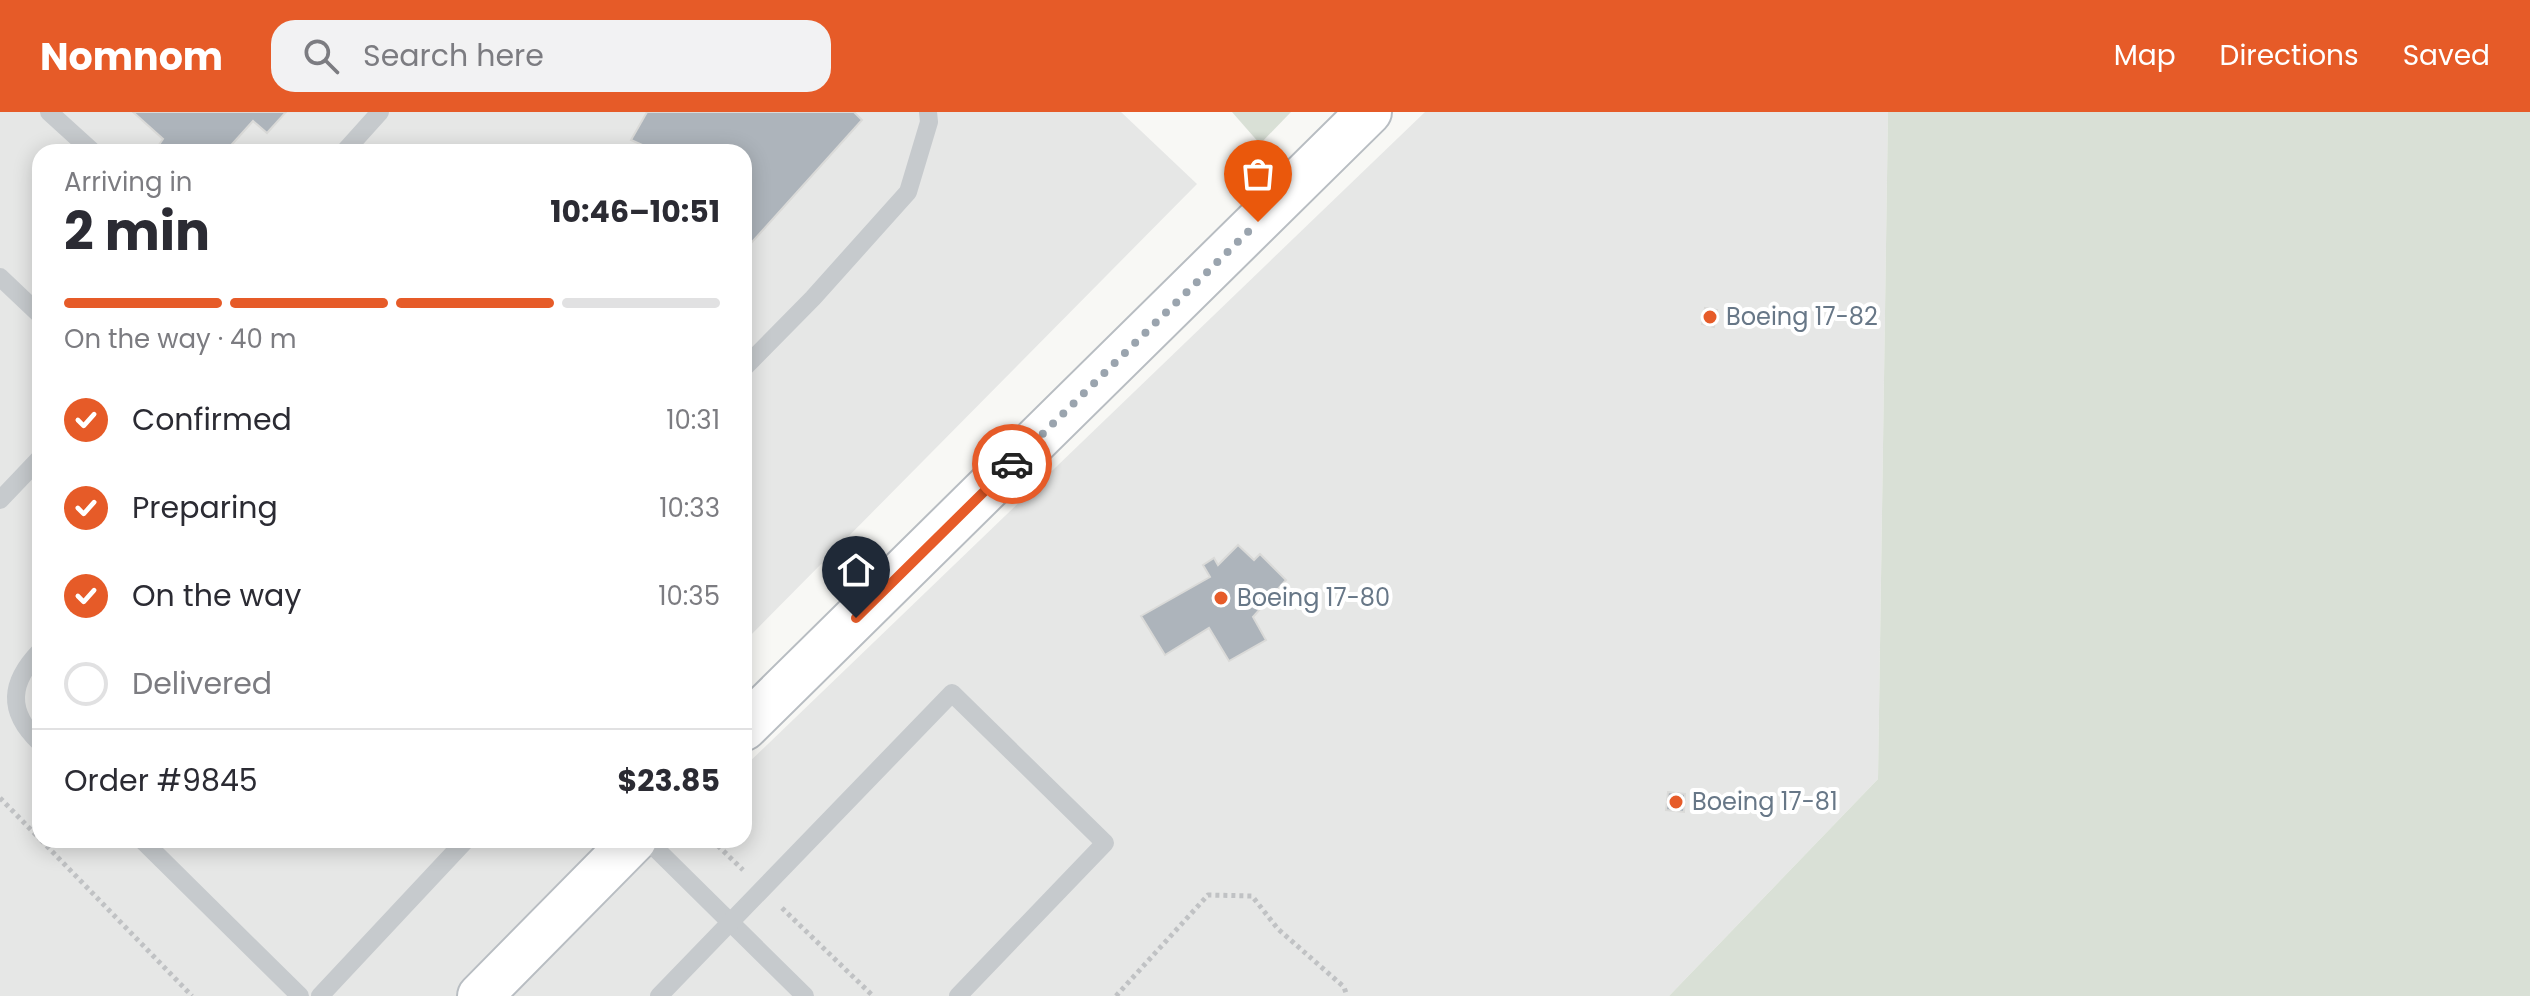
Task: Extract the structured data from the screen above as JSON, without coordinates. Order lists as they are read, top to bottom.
{
  "places": ["Boeing 17-82", "Boeing 17-80", "Boeing 17-81"],
  "page": {
    "header": "Nomnom",
    "search": "Search here",
    "nav": ["Map", "Directions", "Saved"],
    "heading": ["2 min", "Arriving in", "10:46–10:51"],
    "panel": ["Order #9845", "$23.85"],
    "bar": "On the way · 40 m",
    "list": [
      ["Confirmed", "10:31"],
      ["Preparing", "10:33"],
      ["On the way", "10:35"],
      "Delivered"
    ]
  }
}
